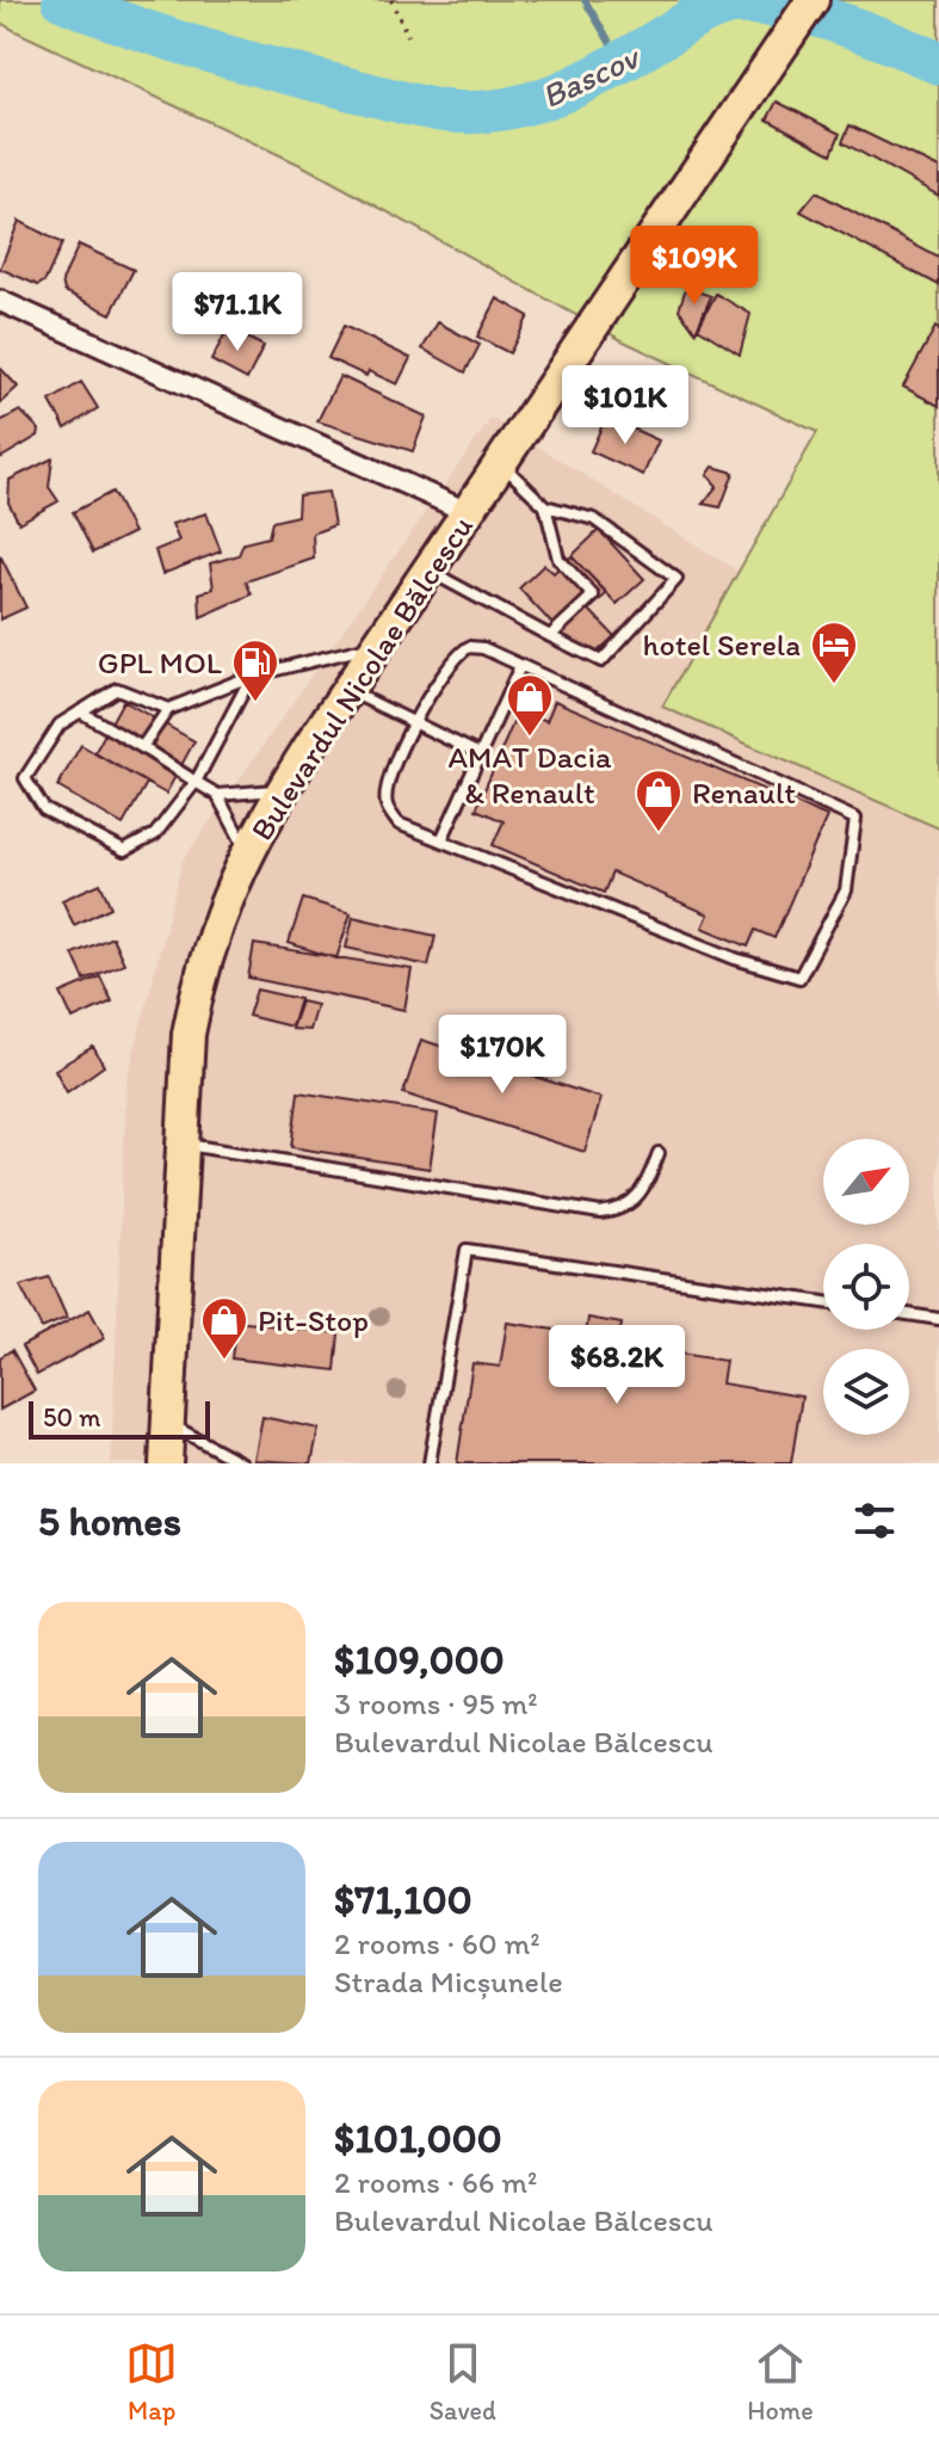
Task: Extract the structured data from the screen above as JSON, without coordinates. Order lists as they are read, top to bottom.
{
  "streets": {
    "main road": ["Bulevardul Nicolae Bălcescu"]
  },
  "water": ["Bascov"],
  "places": {
    "hotel": ["hotel Serela"],
    "fuel station": ["GPL MOL"],
    "shop": ["AMAT Dacia & Renault", "Renault", "Pit-Stop"]
  },
  "scale_bar": "50 m",
  "north": "top right",
  "page": {
    "price": [
      "$109K",
      "$71.1K",
      "$101K",
      "$170K",
      "$68.2K"
    ],
    "scale": "50 m",
    "heading": "5 homes",
    "list": [
      {
        "name": "$109,000",
        "note": "3 rooms · 95 m² · Bulevardul Nicolae Bălcescu"
      },
      {
        "name": "$71,100",
        "note": "2 rooms · 60 m² · Strada Micșunele"
      },
      {
        "name": "$101,000",
        "note": "2 rooms · 66 m² · Bulevardul Nicolae Bălcescu"
      }
    ],
    "tabs": ["Map", "Saved", "Home"]
  }
}
